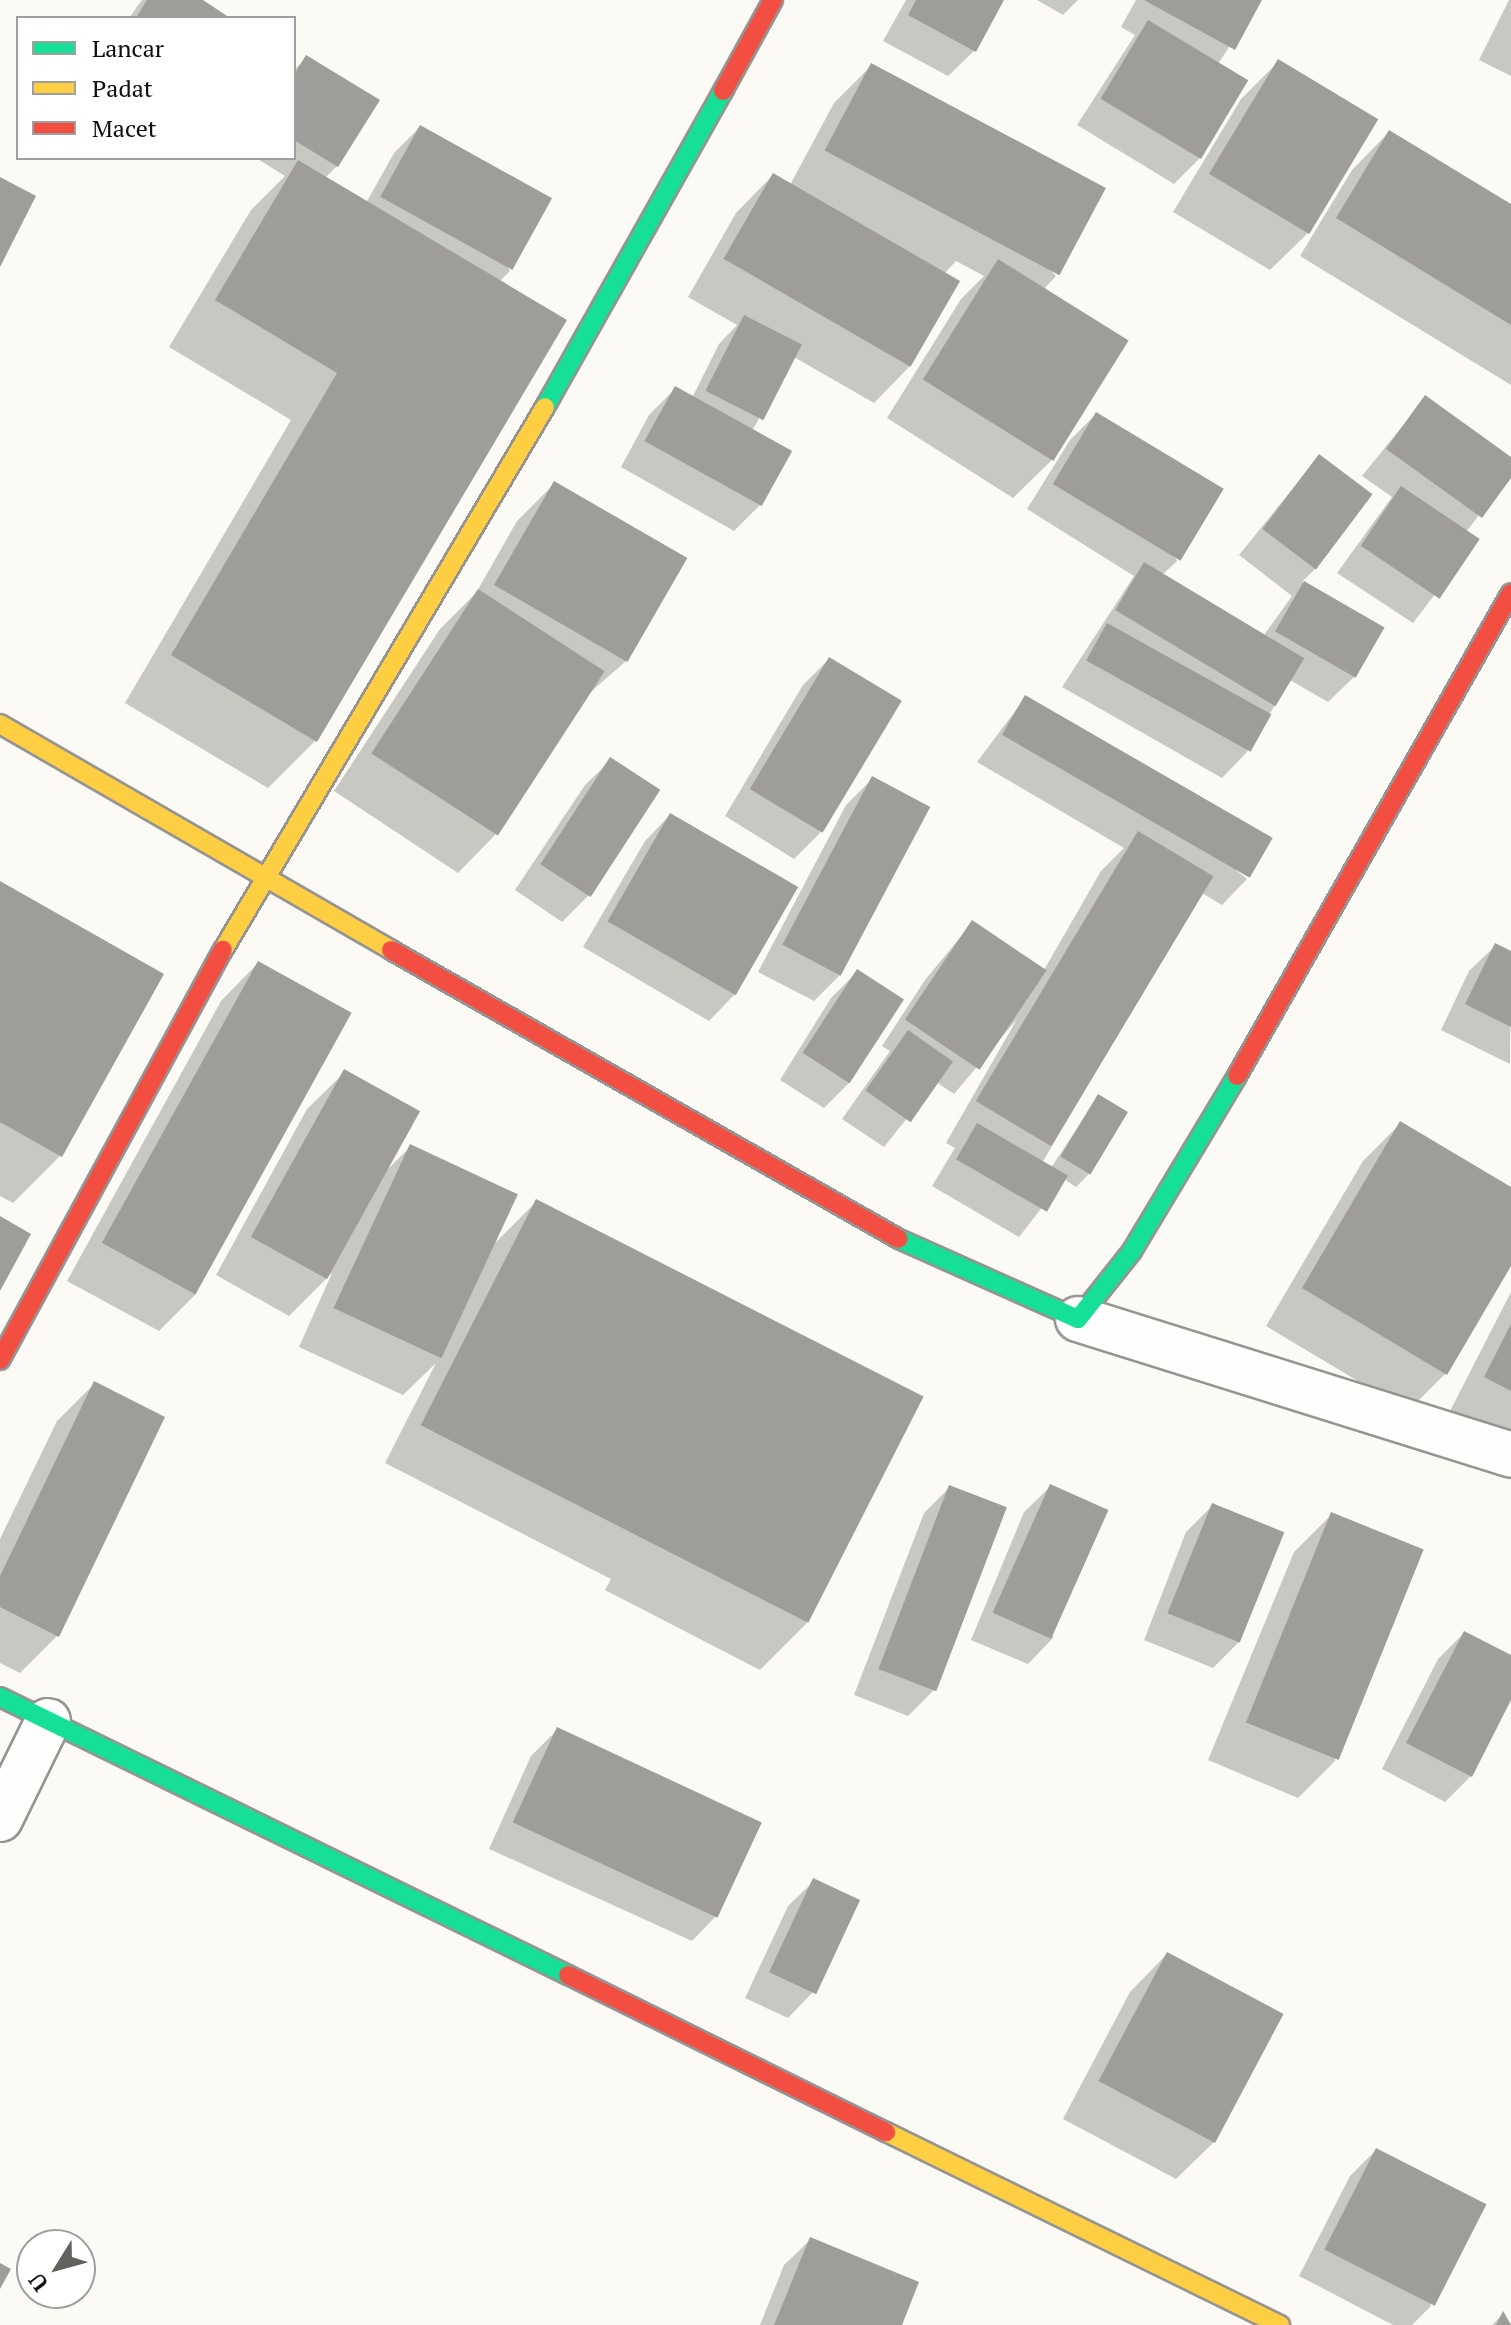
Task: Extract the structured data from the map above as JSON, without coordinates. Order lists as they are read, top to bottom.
{
  "legend": ["Lancar", "Padat", "Macet"],
  "north": "bottom left"
}
